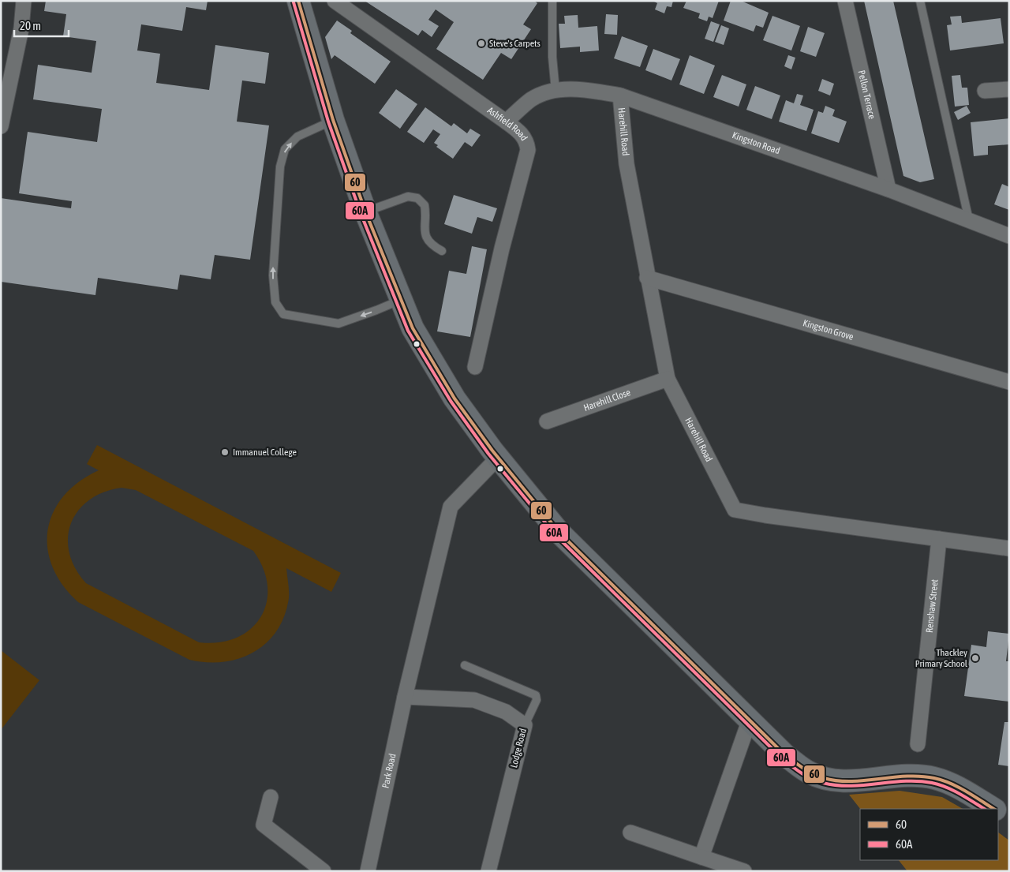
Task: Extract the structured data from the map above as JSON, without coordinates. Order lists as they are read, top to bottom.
{
  "streets": {
    "street": [
      "Pellon Terrace",
      "Ashfield Road",
      "Harehill Road",
      "Kingston Road",
      "Kingston Grove",
      "Harehill Close",
      "Renshaw Street",
      "Lodge Road",
      "Park Road"
    ]
  },
  "crossings": [
    ["Pellon Terrace", "Kingston Road"],
    ["Ashfield Road", "Kingston Road"],
    ["Harehill Road", "Kingston Road"],
    ["Harehill Road", "Kingston Grove"],
    ["Harehill Road", "Harehill Close"],
    ["Harehill Road", "Renshaw Street"],
    ["Lodge Road", "Park Road"]
  ],
  "places": ["Steve's Carpets", "Immanuel College", "Thackley Primary School"],
  "lines": ["transit line 60", "transit line 60A"],
  "legend": ["60", "60A"],
  "scale_bar": "20 m"
}
